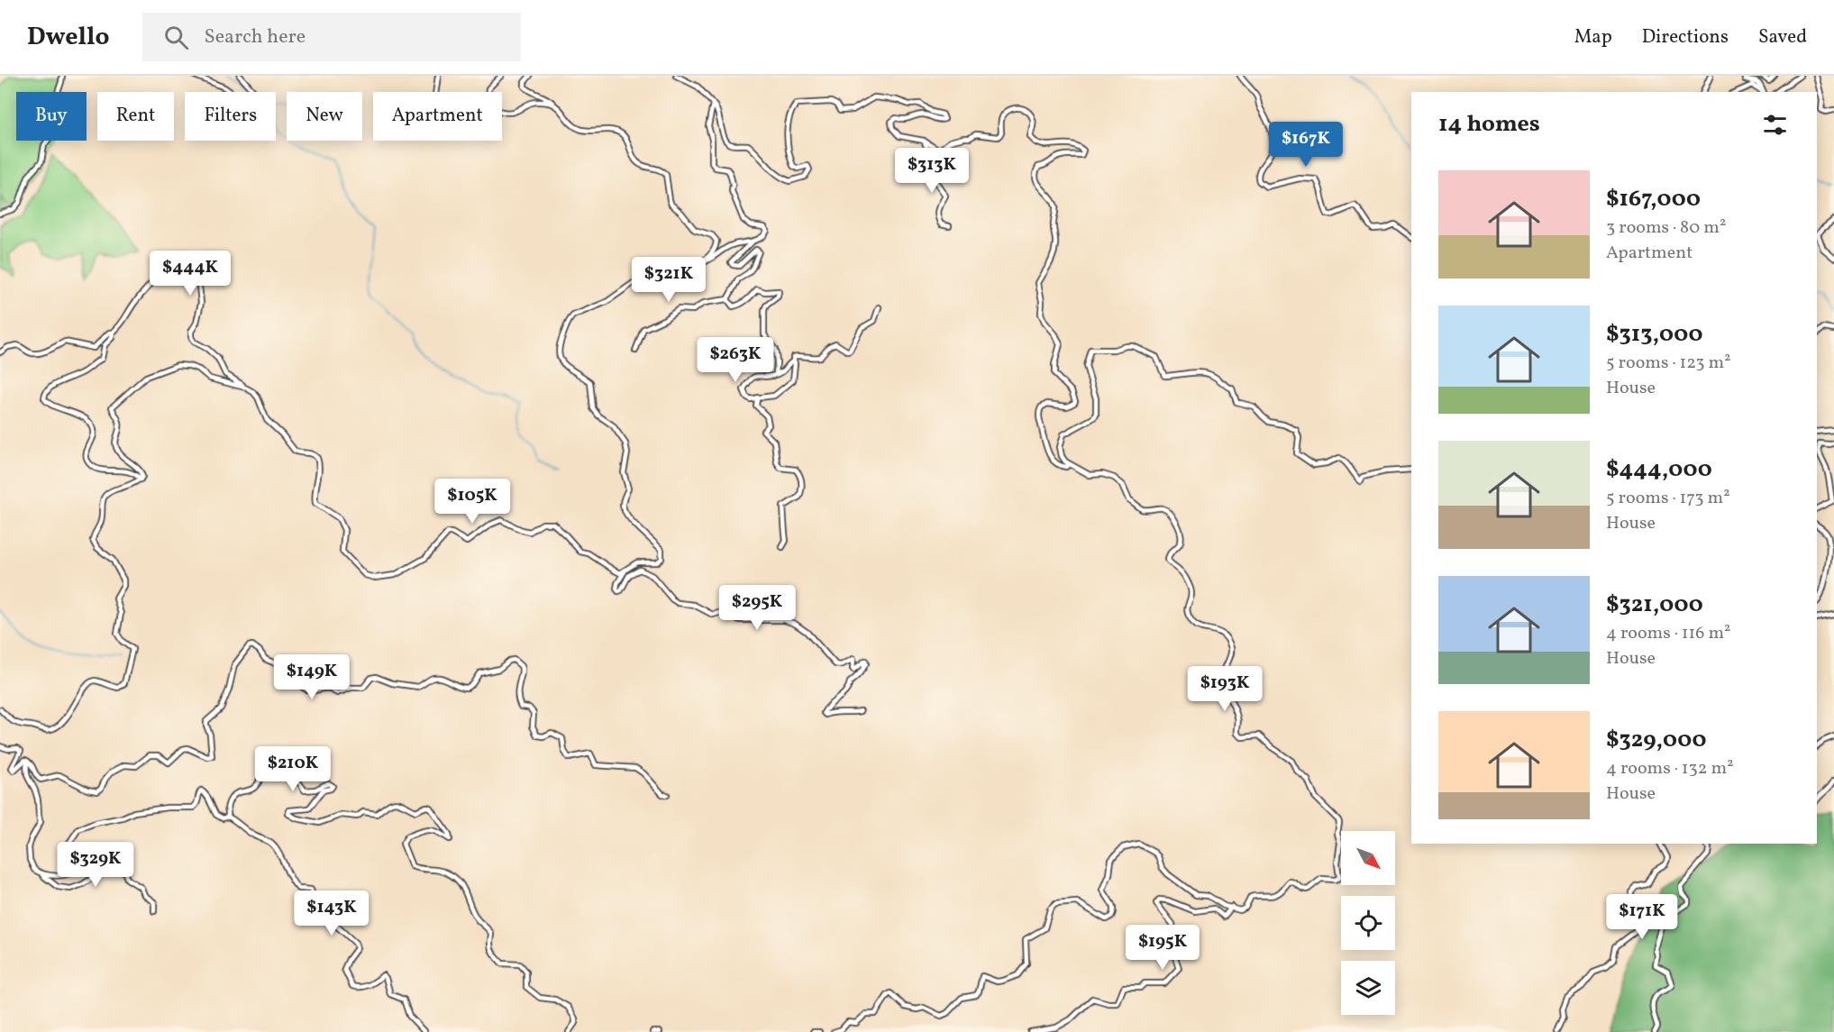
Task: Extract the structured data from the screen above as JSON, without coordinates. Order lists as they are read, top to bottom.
{
  "north": "bottom right",
  "page": {
    "header": "Dwello",
    "search": "Search here",
    "nav": ["Map", "Directions", "Saved"],
    "chip": [
      "Buy",
      "Rent",
      "Filters",
      "New",
      "Apartment"
    ],
    "heading": "14 homes",
    "price": [
      "$167K",
      "$313K",
      "$444K",
      "$321K",
      "$263K",
      "$105K",
      "$295K",
      "$149K",
      "$193K",
      "$210K",
      "$329K",
      "$143K",
      "$171K",
      "$195K"
    ],
    "list": [
      {
        "name": "$167,000",
        "note": "3 rooms · 80 m² · Apartment"
      },
      {
        "name": "$313,000",
        "note": "5 rooms · 123 m² · House"
      },
      {
        "name": "$444,000",
        "note": "5 rooms · 173 m² · House"
      },
      {
        "name": "$321,000",
        "note": "4 rooms · 116 m² · House"
      },
      {
        "name": "$329,000",
        "note": "4 rooms · 132 m² · House"
      }
    ]
  }
}
